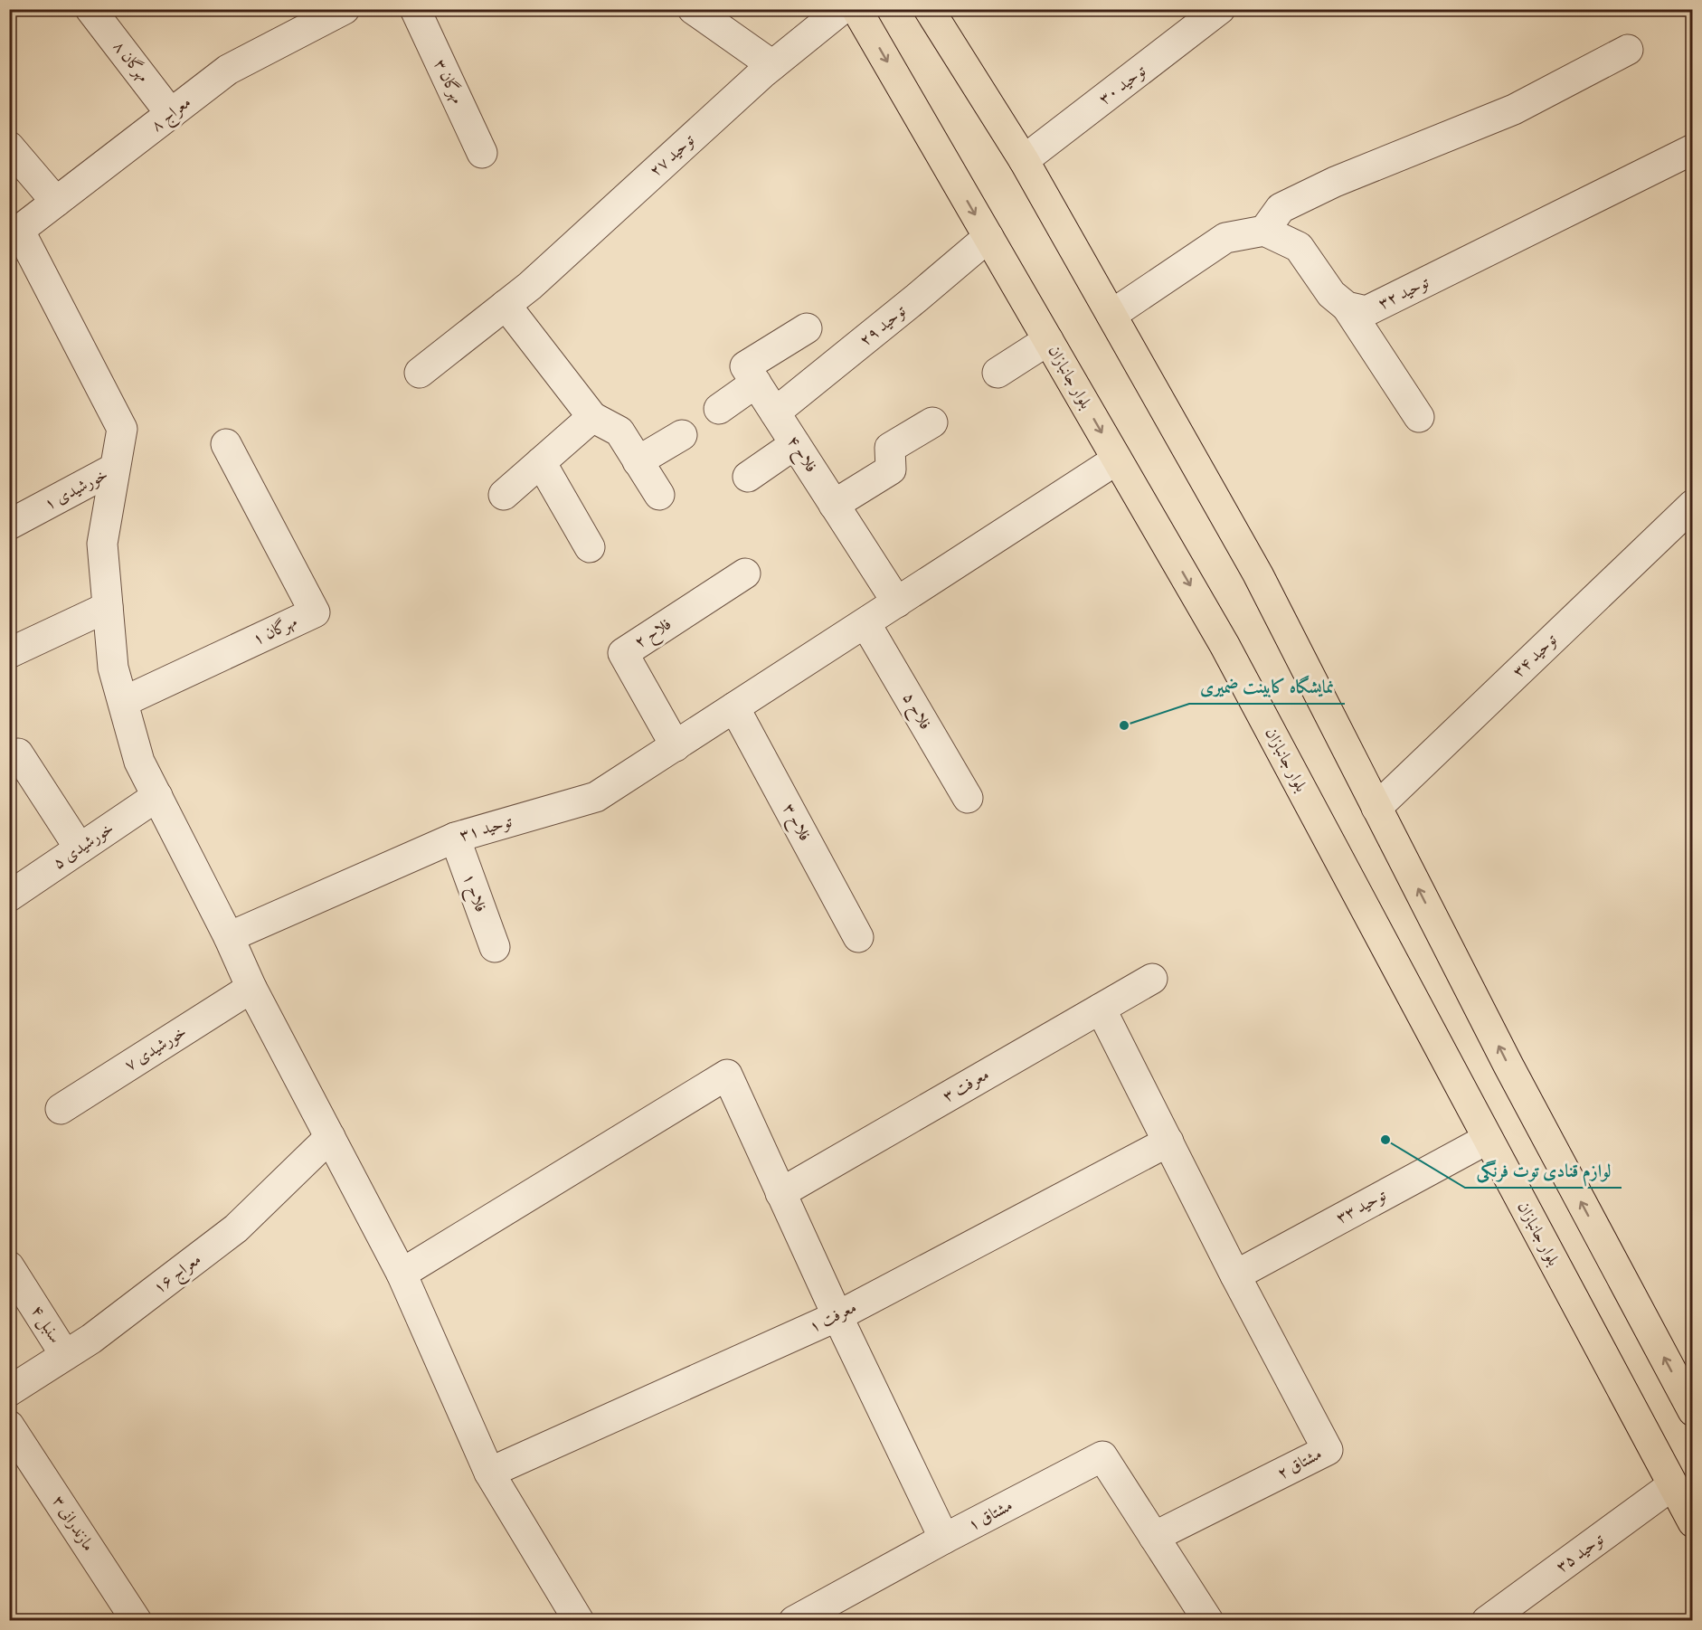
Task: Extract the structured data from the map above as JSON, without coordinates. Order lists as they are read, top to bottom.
{
  "streets": {
    "highway": ["بلوار جانبازان"],
    "street": [
      "مهرگان ۸",
      "مهرگان ۳",
      "توحید ۳۰",
      "معراج ۸",
      "توحید ۲۷",
      "توحید ۳۲",
      "توحید ۲۹",
      "فلاح ۴",
      "خورشیدی ۱",
      "مهرگان ۱",
      "فلاح ۲",
      "توحید ۳۴",
      "فلاح ۵",
      "فلاح ۳",
      "توحید ۳۱",
      "خورشیدی ۵",
      "فلاح ۱",
      "خورشیدی ۷",
      "معرفت ۳",
      "توحید ۳۳",
      "معراج ۱۶",
      "معرفت ۱",
      "سنبل ۴",
      "مشتاق ۲",
      "مشتاق ۱",
      "مازندرانی ۳",
      "توحید ۳۵"
    ]
  },
  "crossings": [
    ["مهرگان ۸", "معراج ۸"],
    ["توحید ۲۹", "بلوار جانبازان"],
    ["توحید ۲۹", "فلاح ۴"],
    ["بلوار جانبازان", "توحید ۳۱"],
    ["بلوار جانبازان", "توحید ۳۳"],
    ["بلوار جانبازان", "توحید ۳۵"],
    ["فلاح ۴", "توحید ۳۱"],
    ["فلاح ۲", "توحید ۳۱"],
    ["فلاح ۵", "توحید ۳۱"],
    ["فلاح ۳", "توحید ۳۱"],
    ["توحید ۳۱", "فلاح ۱"],
    ["توحید ۳۳", "مشتاق ۲"],
    ["معراج ۱۶", "سنبل ۴"],
    ["مشتاق ۲", "مشتاق ۱"]
  ],
  "places": ["نمایشگاه کابینت ضمیری", "لوازم قنادی توت فرنگی"]
}
